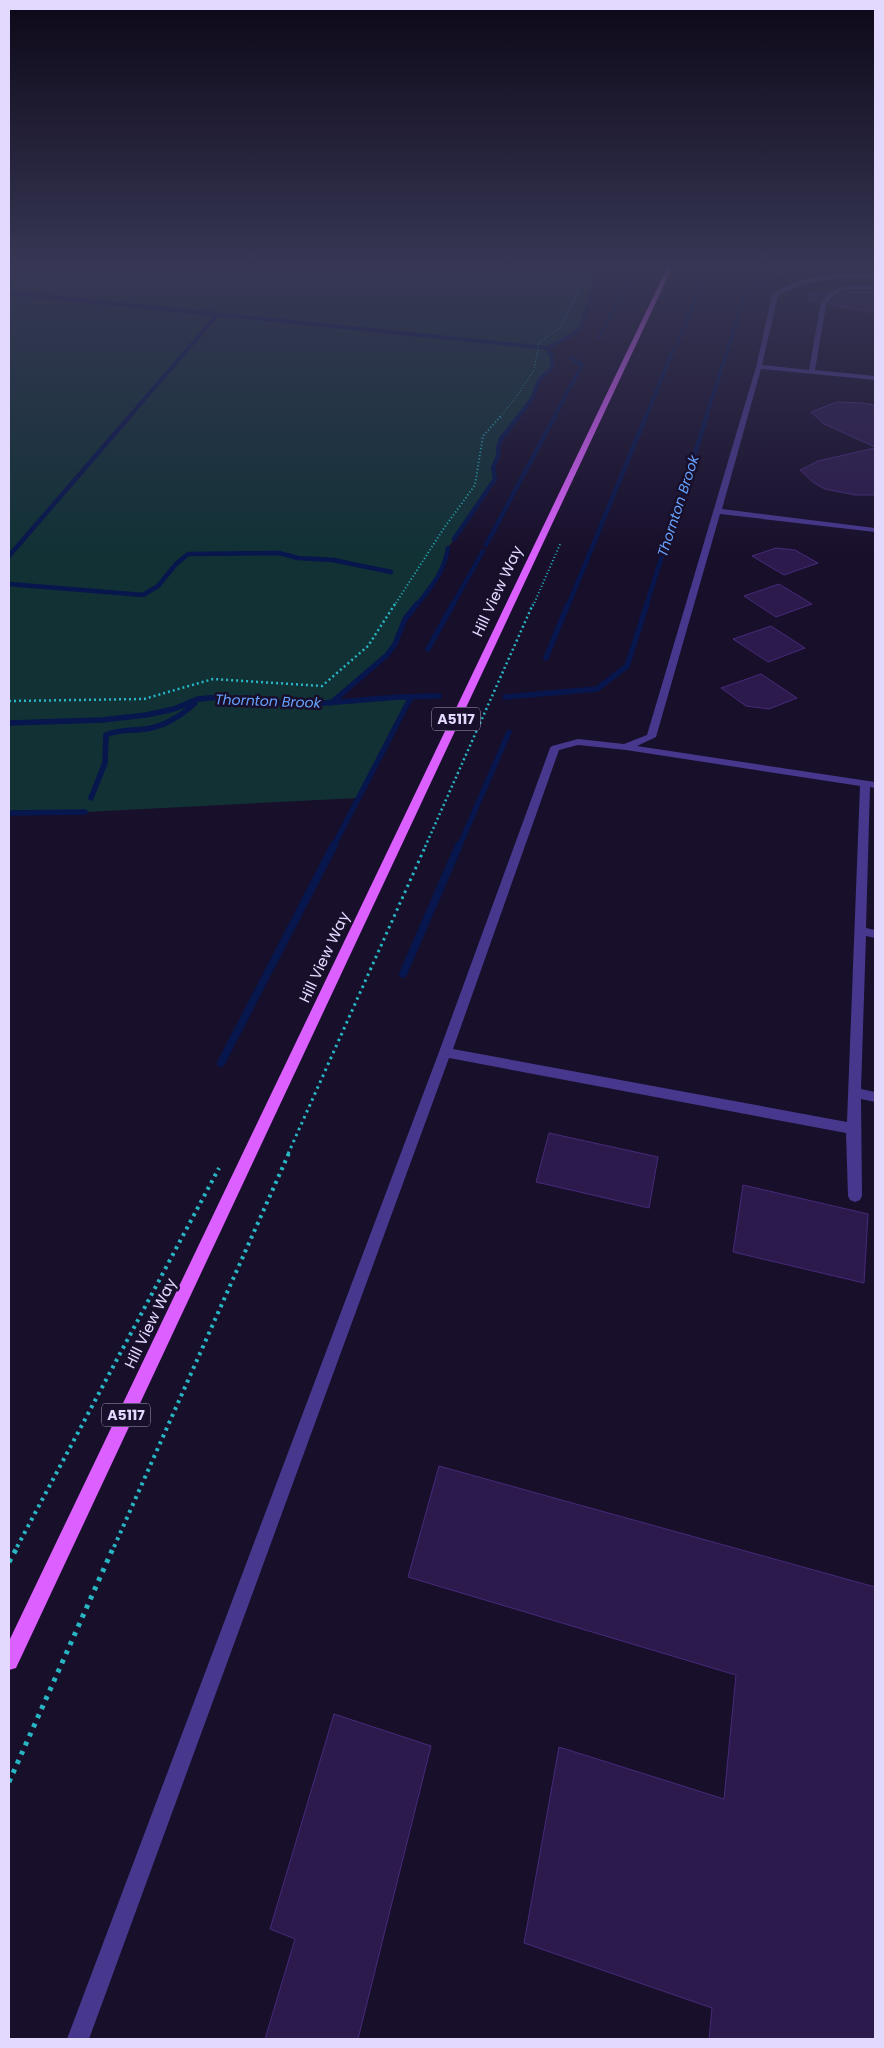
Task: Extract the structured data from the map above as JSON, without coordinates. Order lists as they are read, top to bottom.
{
  "streets": {
    "main road": ["Hill View Way", "A5117"]
  },
  "water": ["Thornton Brook"]
}
